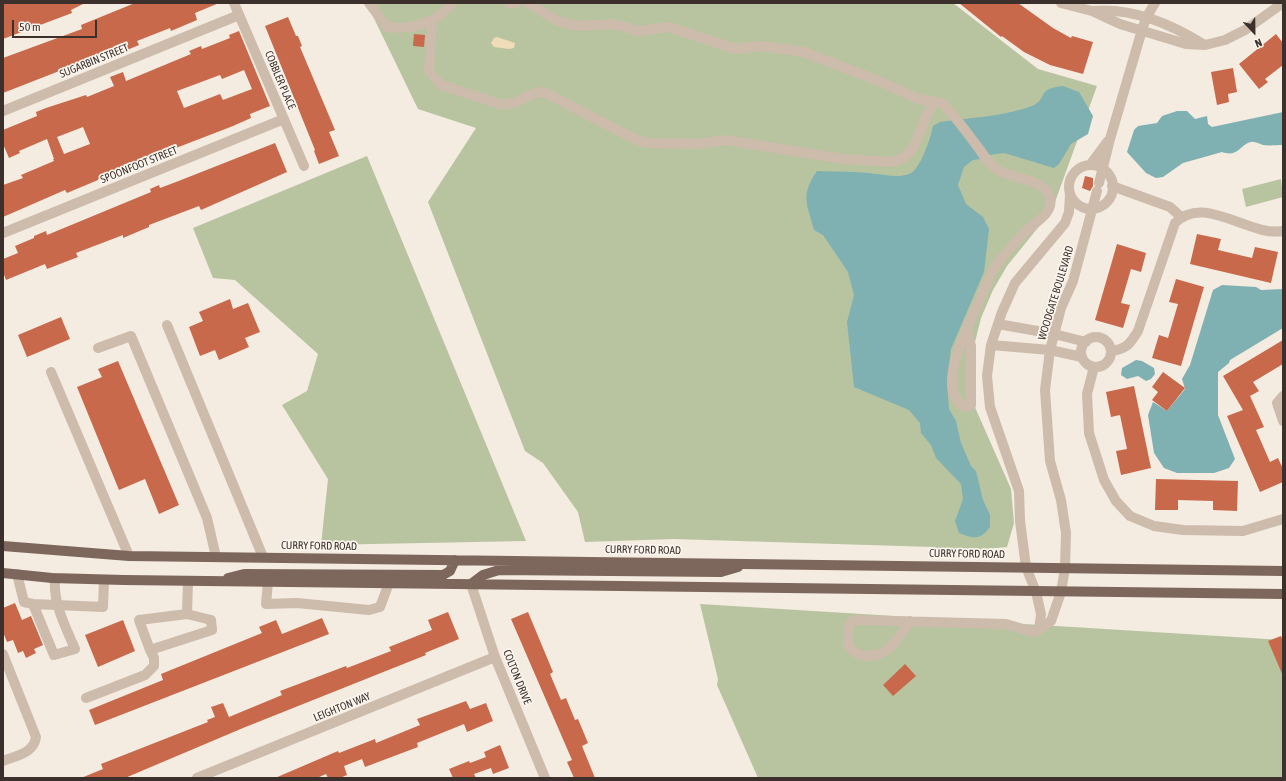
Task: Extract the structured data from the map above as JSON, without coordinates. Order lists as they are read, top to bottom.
{
  "streets": {
    "main road": ["CURRY FORD ROAD"],
    "street": [
      "SUGARBIN STREET",
      "COBBLER PLACE",
      "SPOONFOOT STREET",
      "WOODGATE BOULEVARD",
      "COLTON DRIVE",
      "LEIGHTON WAY"
    ]
  },
  "crossings": [
    ["SUGARBIN STREET", "COBBLER PLACE"],
    ["COBBLER PLACE", "SPOONFOOT STREET"],
    ["WOODGATE BOULEVARD", "CURRY FORD ROAD"],
    ["COLTON DRIVE", "LEIGHTON WAY"]
  ],
  "scale_bar": "50 m",
  "north": "bottom"
}
